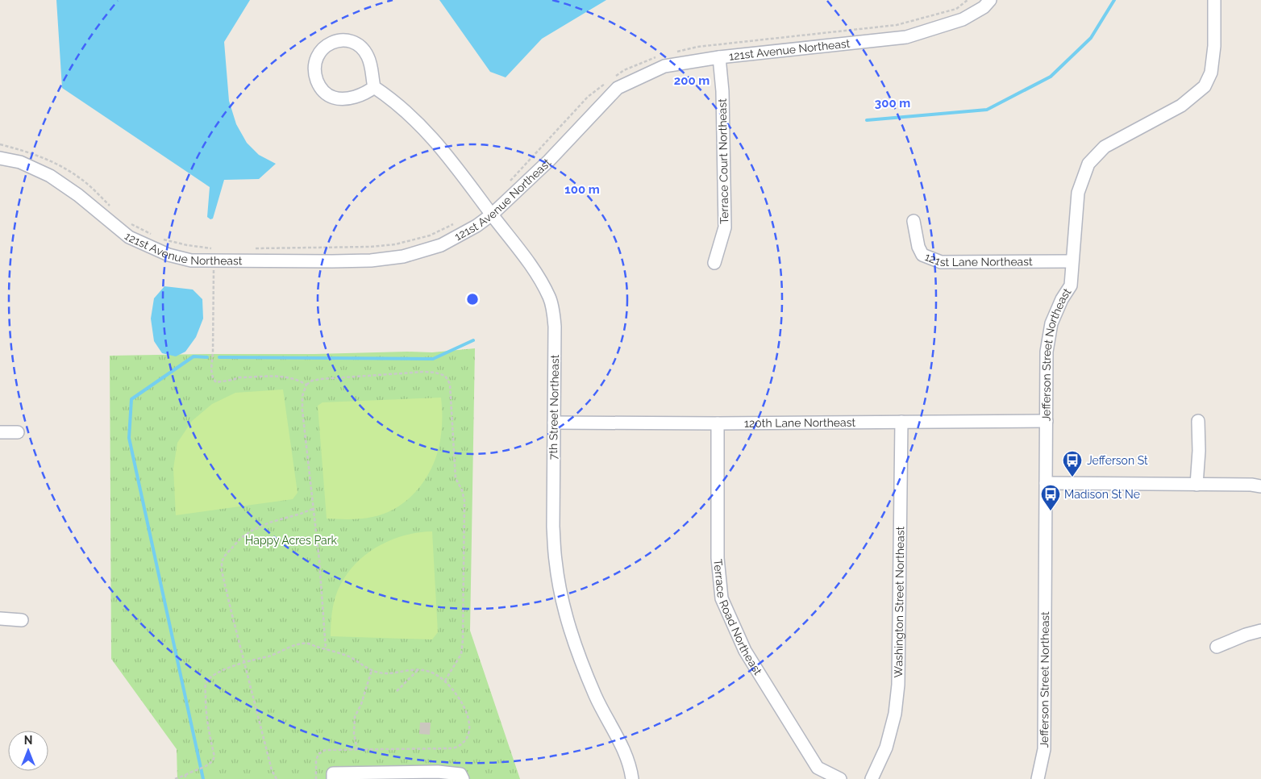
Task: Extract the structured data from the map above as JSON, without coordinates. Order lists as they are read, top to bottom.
{
  "streets": {
    "street": [
      "121st Avenue Northeast",
      "Terrace Court Northeast",
      "121st Lane Northeast",
      "Jefferson Street Northeast",
      "7th Street Northeast",
      "120th Lane Northeast",
      "Washington Street Northeast",
      "Terrace Road Northeast"
    ]
  },
  "crossings": [
    ["121st Avenue Northeast", "Terrace Court Northeast"],
    ["121st Avenue Northeast", "7th Street Northeast"],
    ["121st Lane Northeast", "Jefferson Street Northeast"],
    ["Jefferson Street Northeast", "120th Lane Northeast"],
    ["7th Street Northeast", "120th Lane Northeast"],
    ["120th Lane Northeast", "Washington Street Northeast"],
    ["120th Lane Northeast", "Terrace Road Northeast"]
  ],
  "parks": ["Happy Acres Park"],
  "places": {
    "bus stop": ["Jefferson St", "Madison St Ne"]
  },
  "north": "top",
  "rings": ["200 m", "300 m", "100 m"]
}
